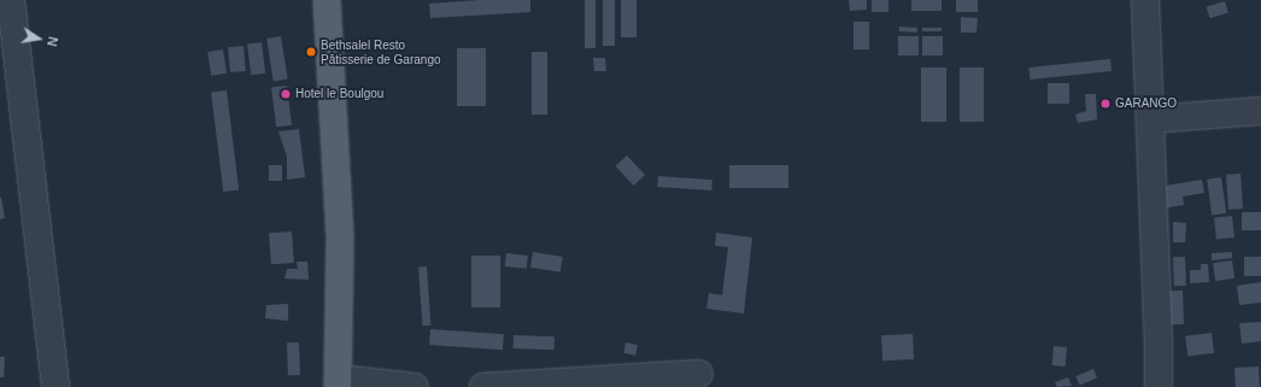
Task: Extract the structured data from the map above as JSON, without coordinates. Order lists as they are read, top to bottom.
{
  "places": ["Bethsalel Resto Pâtisserie de Garango", "Hotel le Boulgou", "GARANGO"],
  "north": "right"
}
